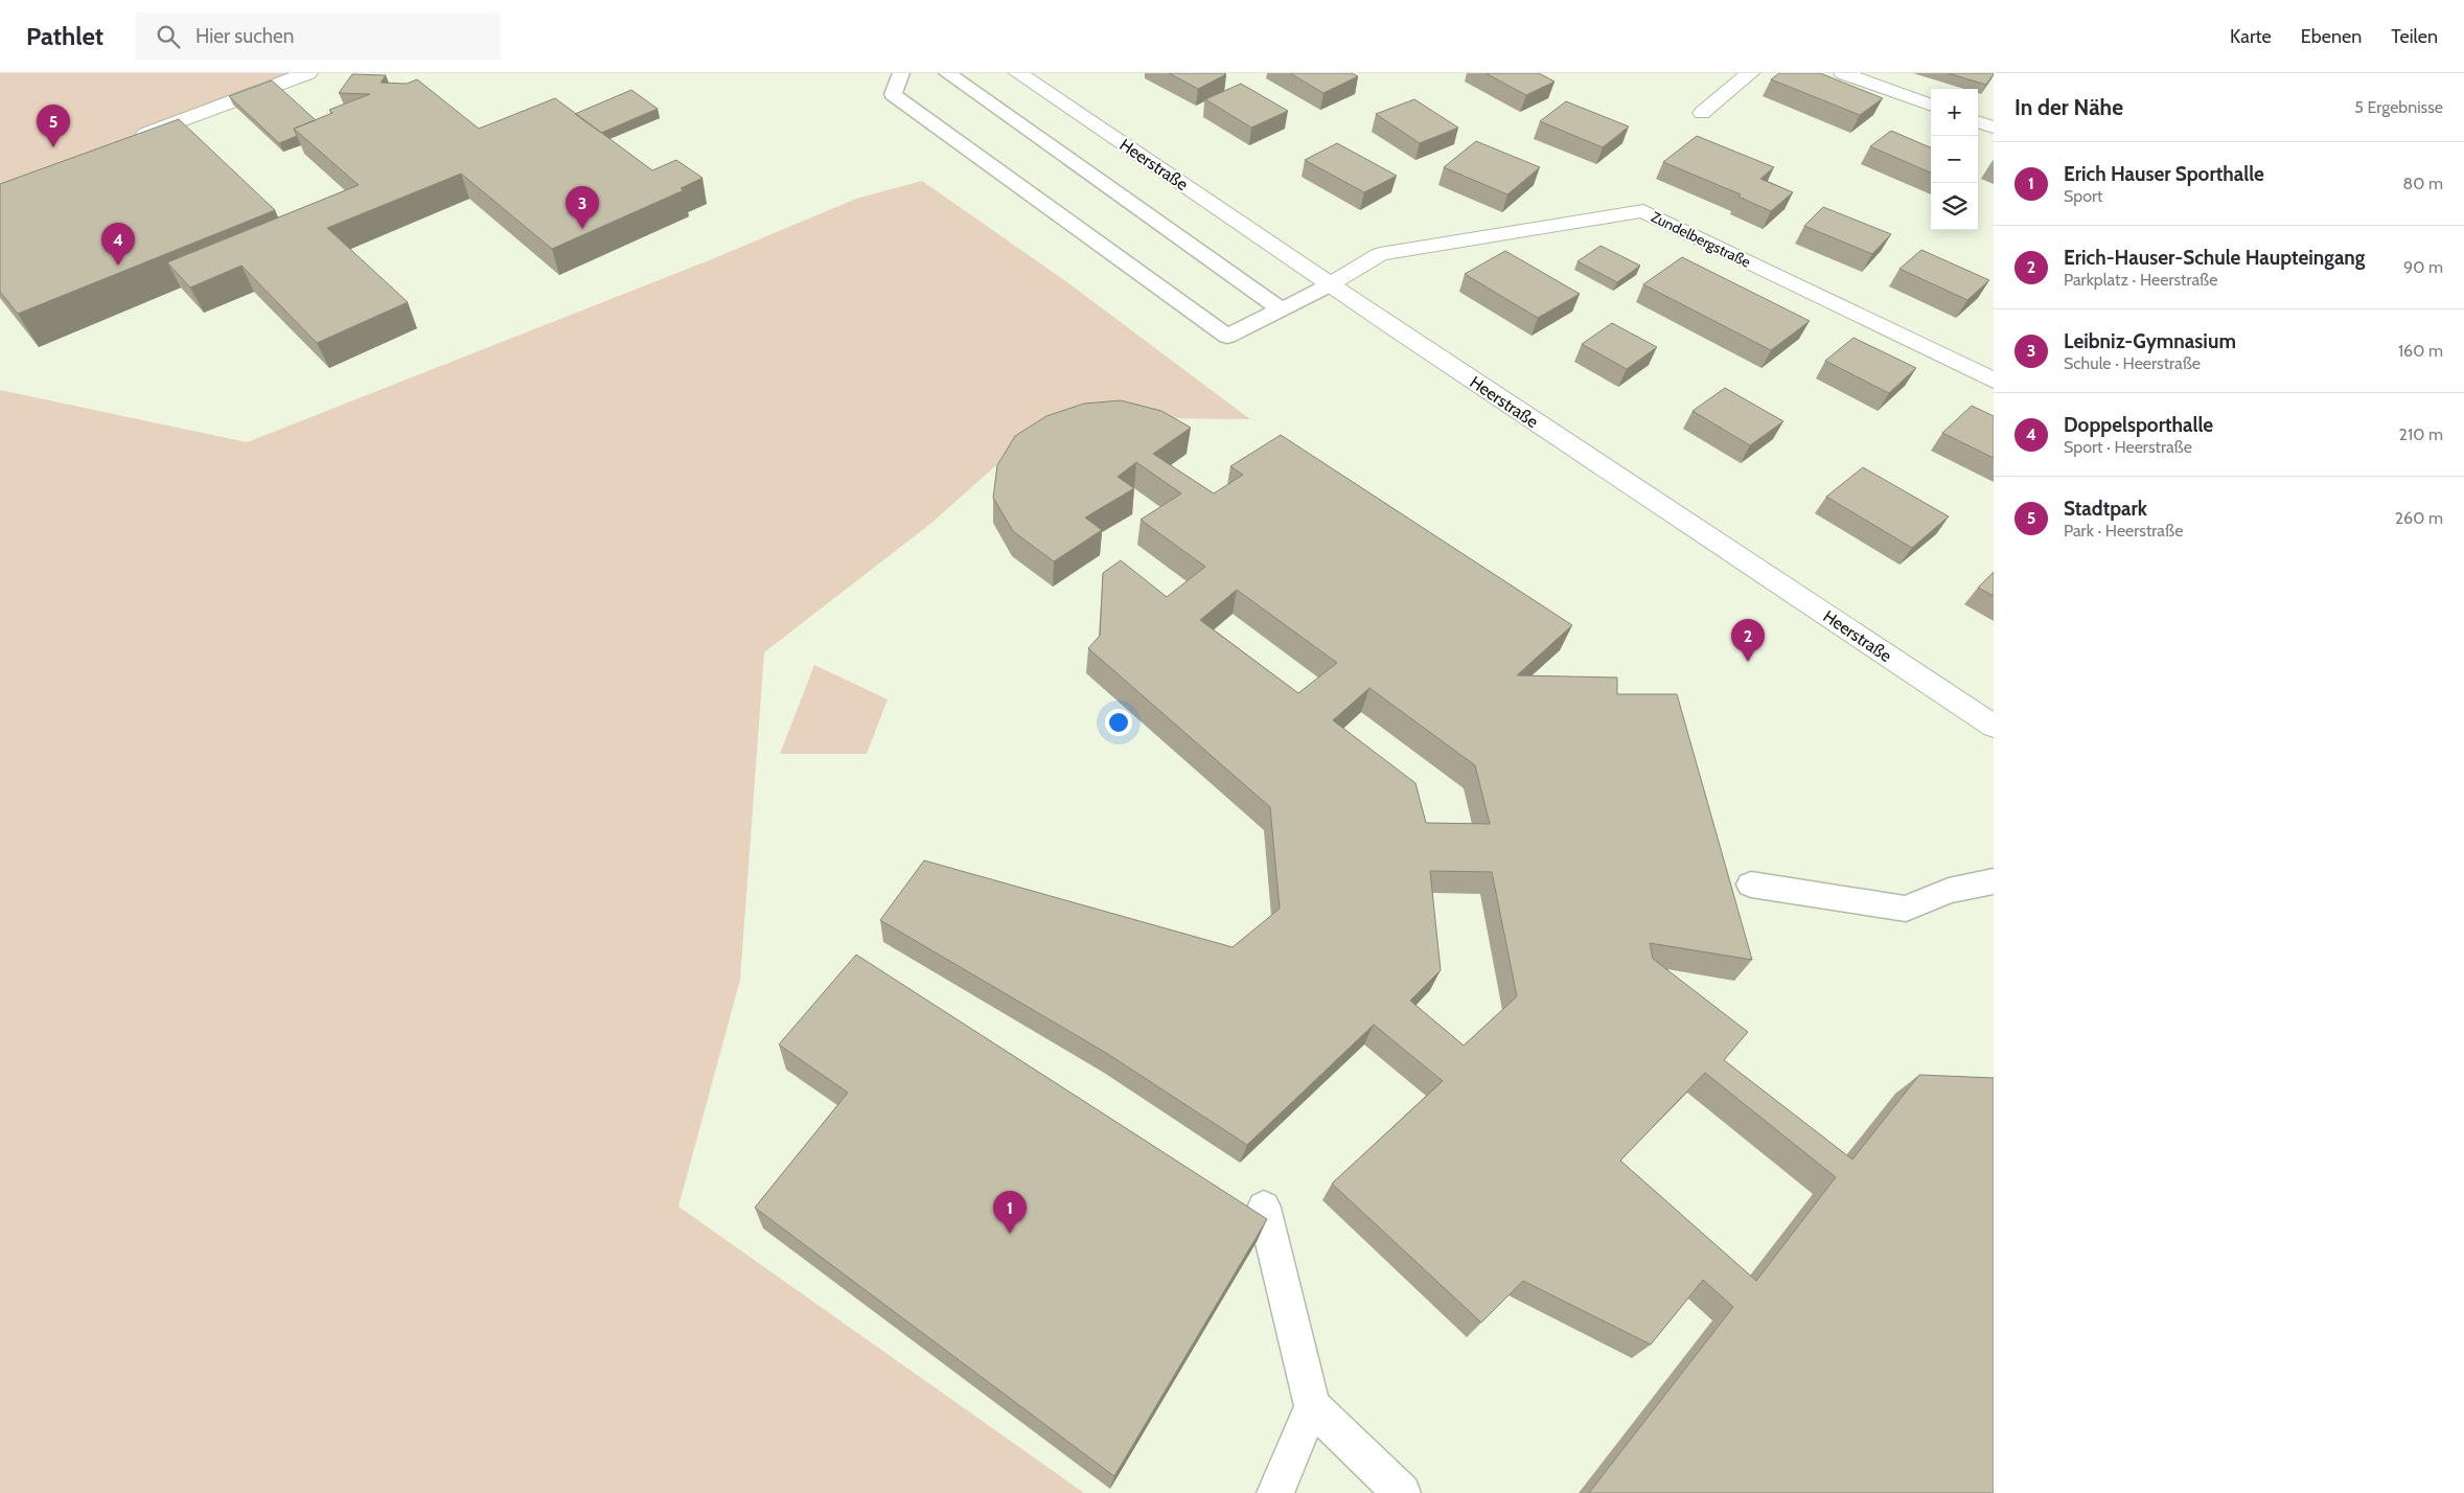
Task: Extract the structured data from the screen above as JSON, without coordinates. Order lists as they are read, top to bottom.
{
  "streets": {
    "street": ["Heerstraße", "Zundelbergstraße"]
  },
  "crossings": [
    ["Heerstraße", "Zundelbergstraße"]
  ],
  "page": {
    "header": "Pathlet",
    "search": "Hier suchen",
    "nav": ["Karte", "Ebenen", "Teilen"],
    "heading": ["In der Nähe", "5 Ergebnisse"],
    "map_buttons": ["+", "−"],
    "pins": [
      "5",
      "3",
      "4",
      "2",
      "1"
    ],
    "list": [
      {
        "mark": "1",
        "name": "Erich Hauser Sporthalle",
        "note": "Sport",
        "value": "80 m"
      },
      {
        "mark": "2",
        "name": "Erich-Hauser-Schule Haupteingang",
        "note": "Parkplatz · Heerstraße",
        "value": "90 m"
      },
      {
        "mark": "3",
        "name": "Leibniz-Gymnasium",
        "note": "Schule · Heerstraße",
        "value": "160 m"
      },
      {
        "mark": "4",
        "name": "Doppelsporthalle",
        "note": "Sport · Heerstraße",
        "value": "210 m"
      },
      {
        "mark": "5",
        "name": "Stadtpark",
        "note": "Park · Heerstraße",
        "value": "260 m"
      }
    ]
  }
}
